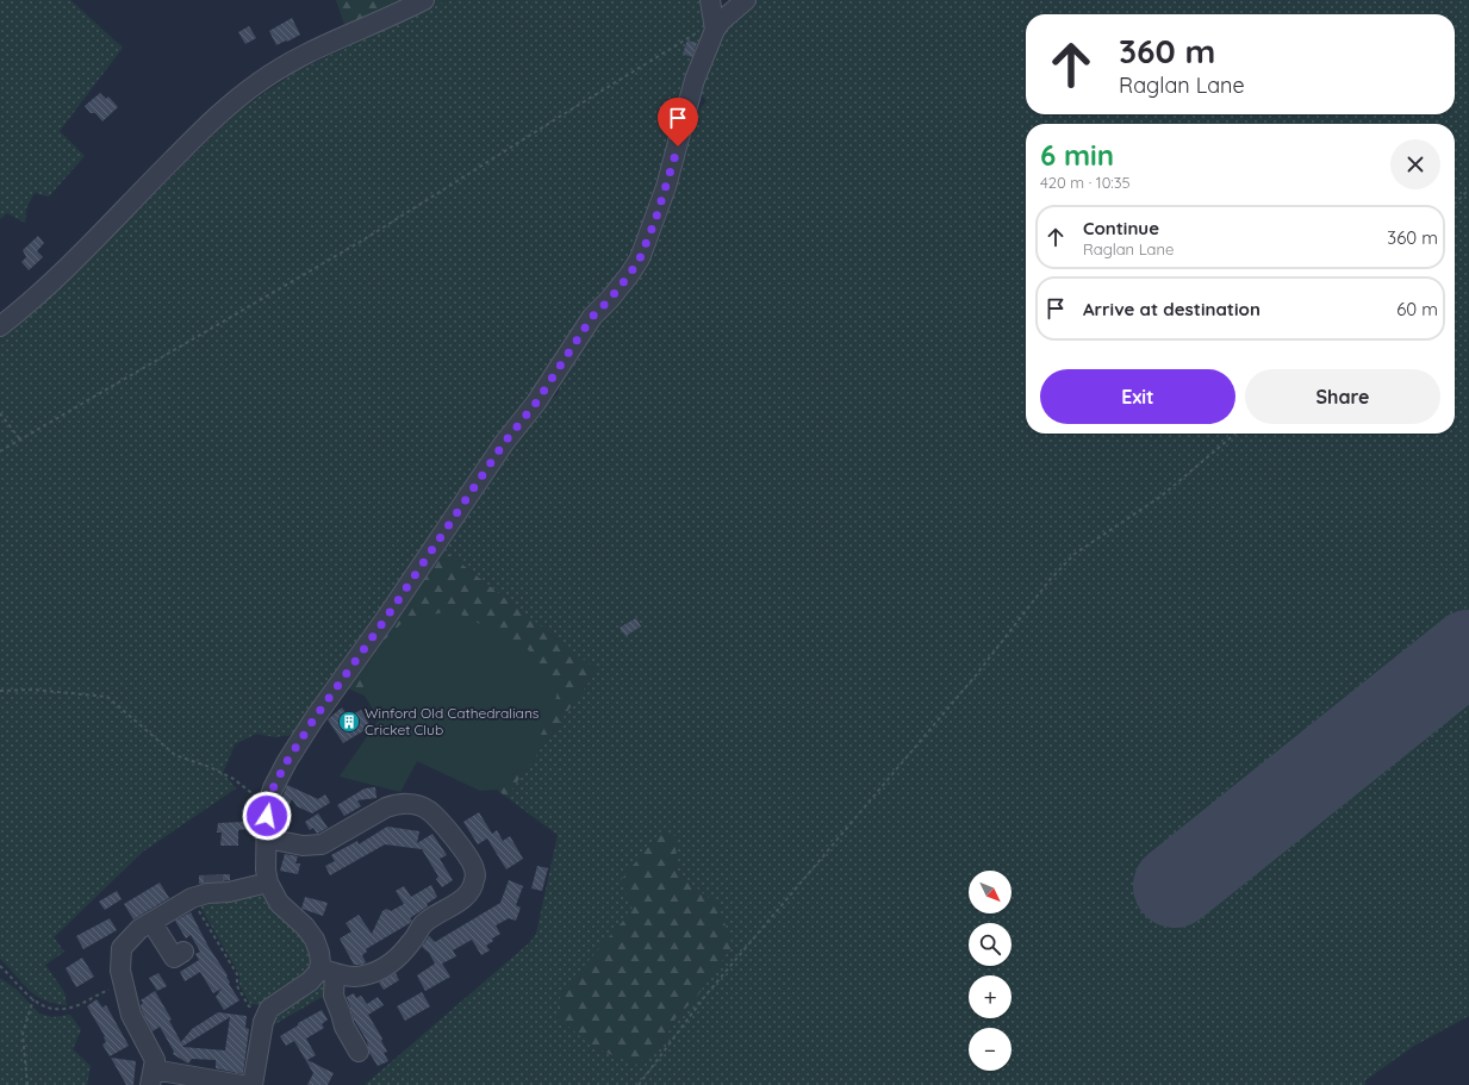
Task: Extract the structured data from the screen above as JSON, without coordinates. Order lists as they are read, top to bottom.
{
  "places": {
    "building": ["Winford Old Cathedralians Cricket Club"]
  },
  "north": "bottom right",
  "page": {
    "turn": ["360 m", "Raglan Lane"],
    "heading": ["6 min", "420 m · 10:35"],
    "list": [
      {
        "name": "Continue",
        "note": "Raglan Lane",
        "value": "360 m"
      },
      {
        "name": "Arrive at destination",
        "value": "60 m"
      }
    ],
    "buttons": ["Exit", "Share"],
    "map_buttons": ["+", "−"]
  }
}
